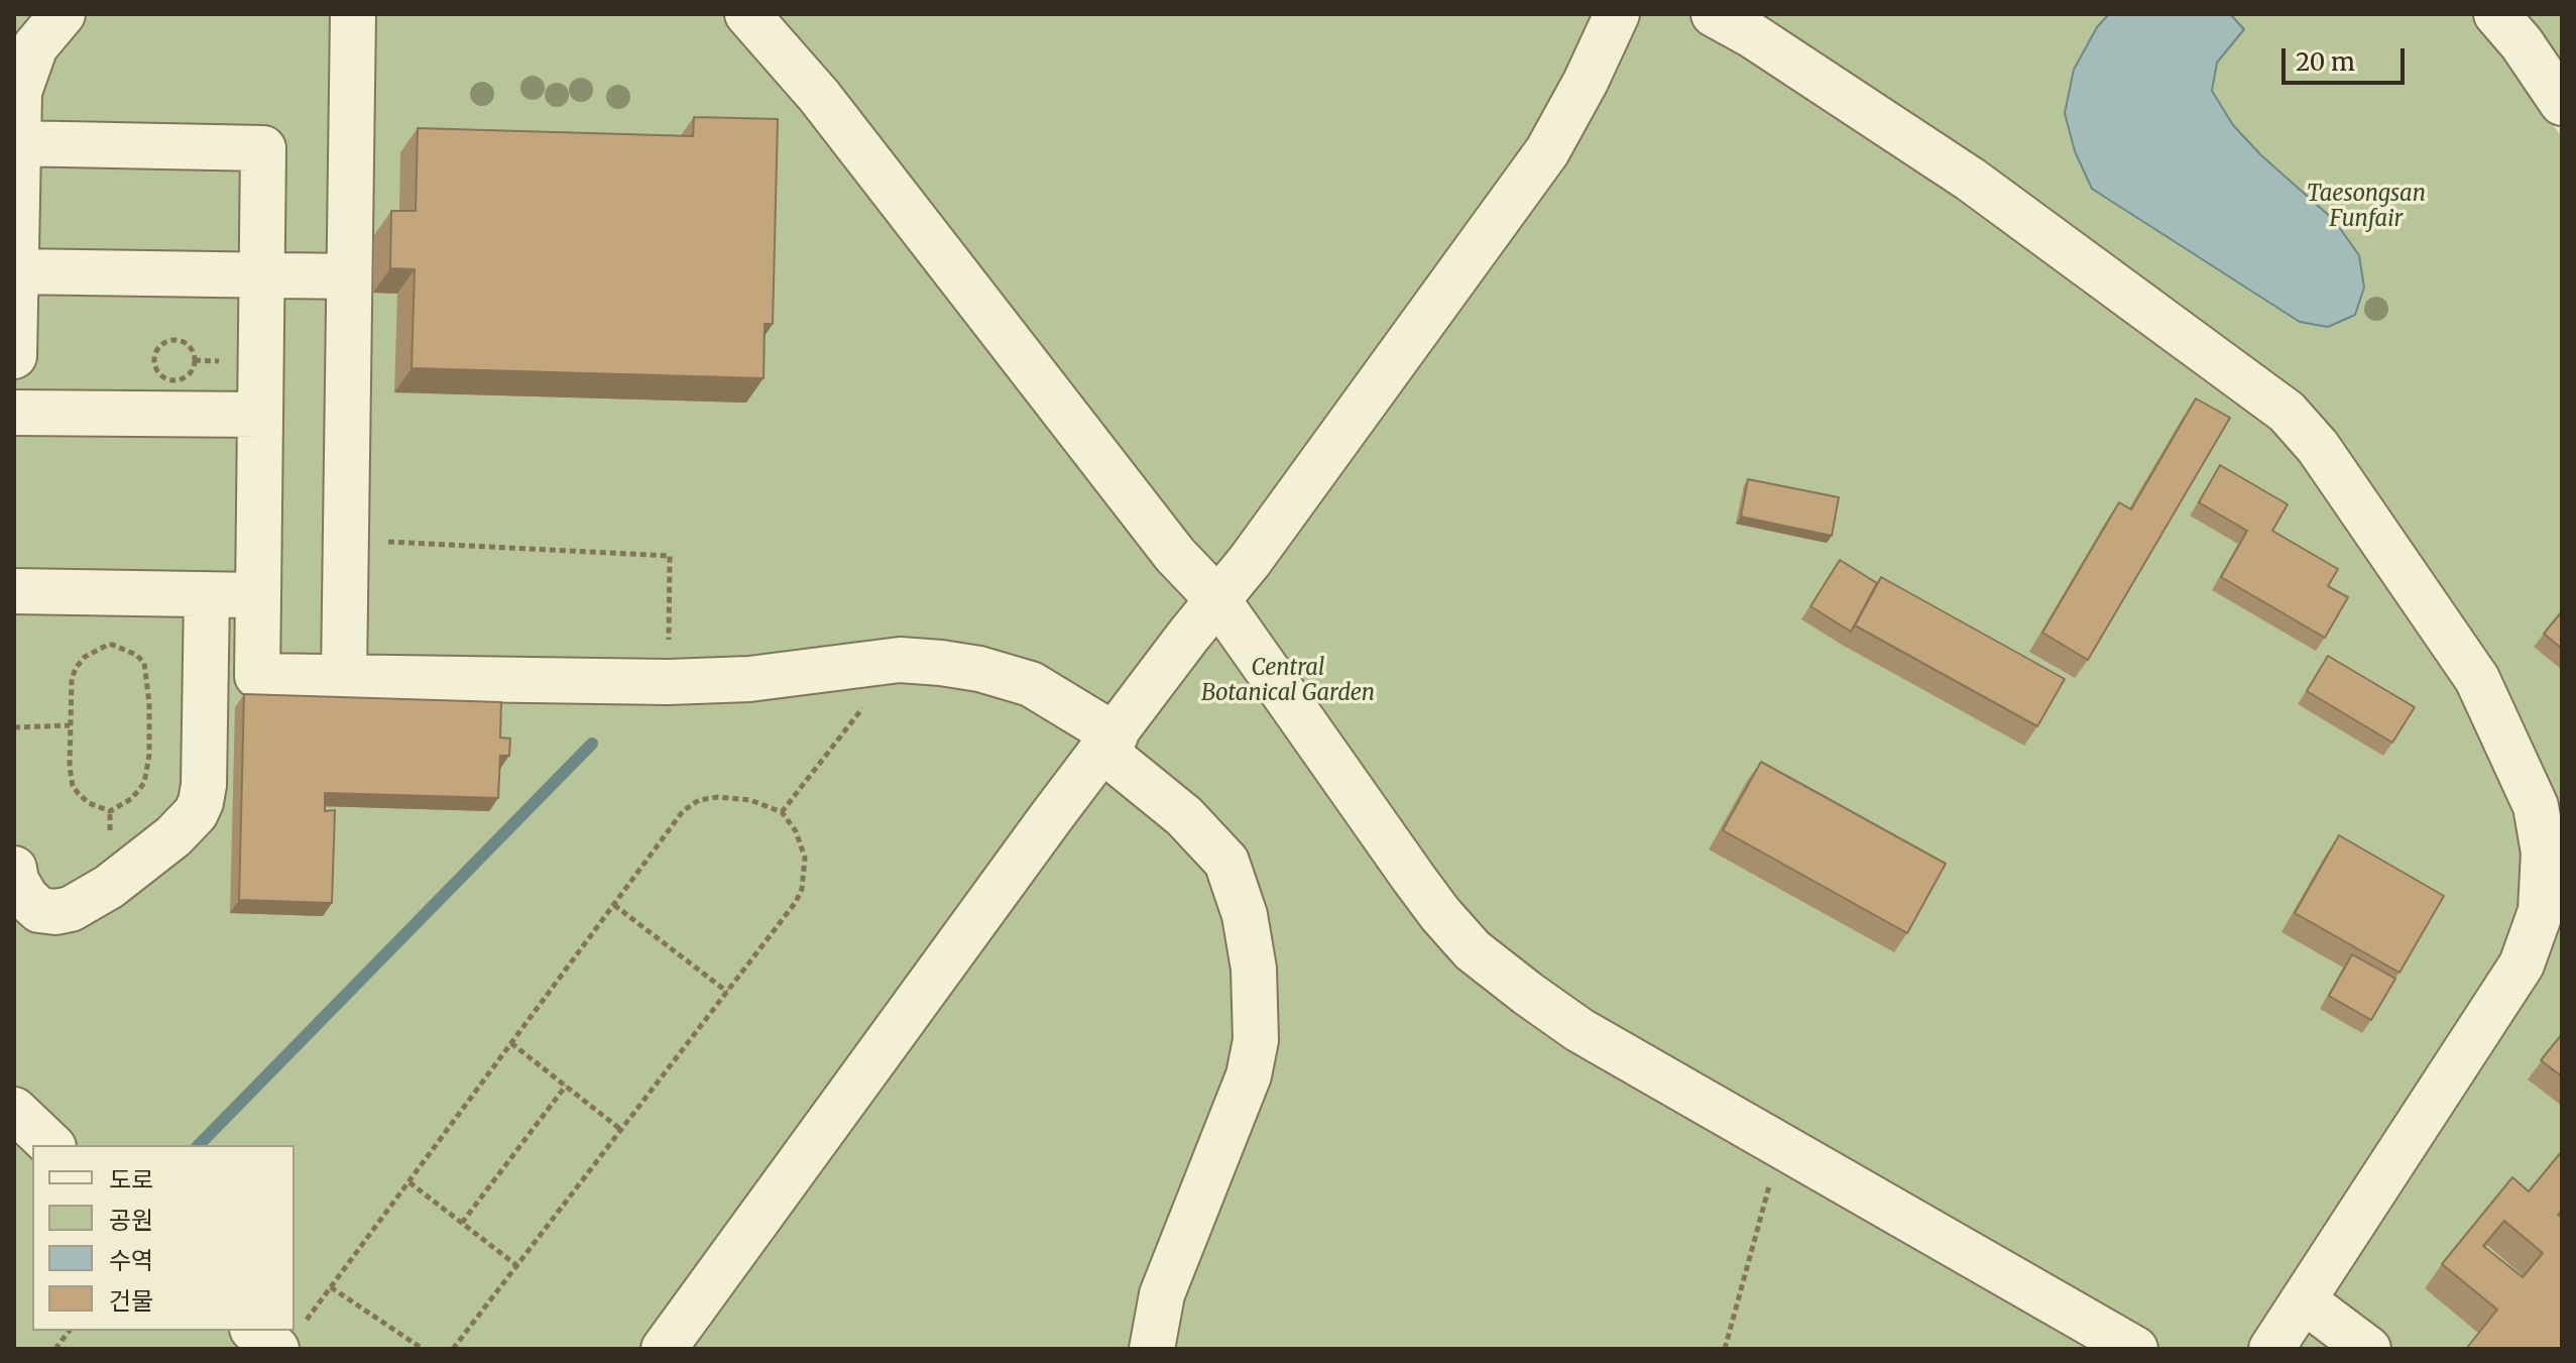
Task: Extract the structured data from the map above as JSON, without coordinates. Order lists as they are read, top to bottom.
{
  "parks": ["Taesongsan Funfair", "Central Botanical Garden"],
  "legend": [
    "도로",
    "공원",
    "수역",
    "건물"
  ],
  "scale_bar": "20 m"
}
